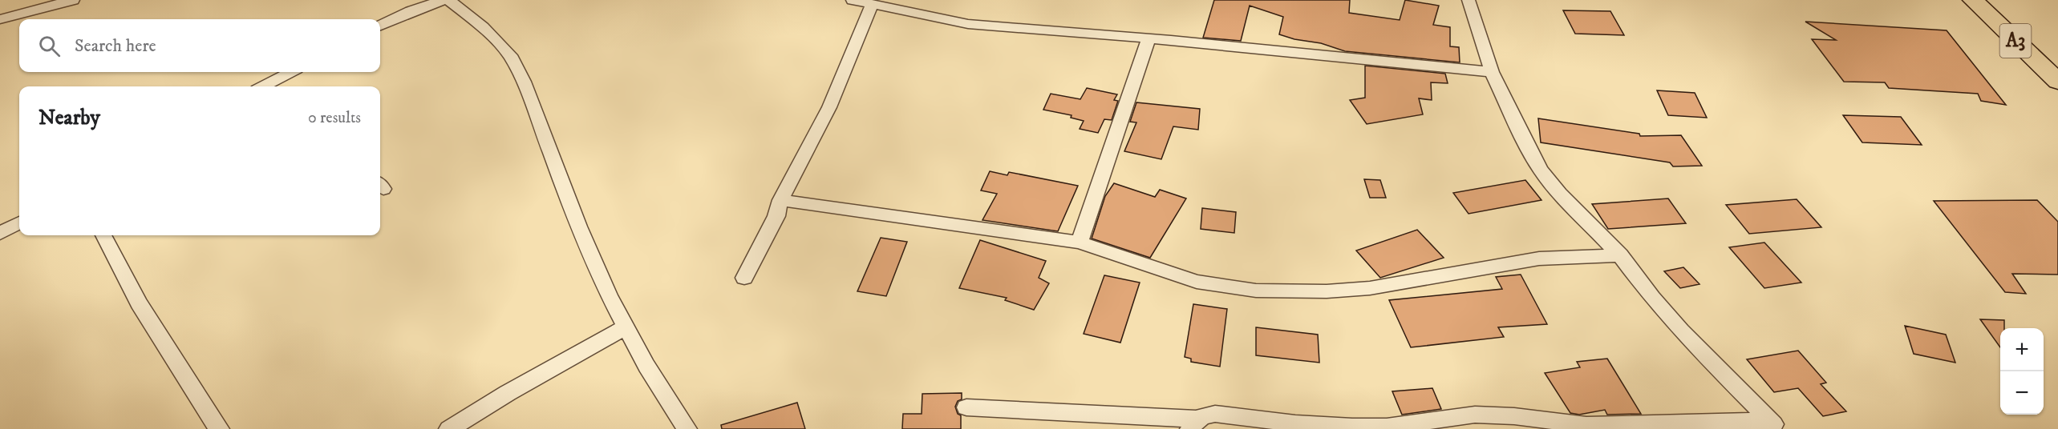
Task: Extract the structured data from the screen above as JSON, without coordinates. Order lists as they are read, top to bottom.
{
  "streets": {
    "highway": ["A3"]
  },
  "page": {
    "search": "Search here",
    "heading": ["Nearby", "0 results"],
    "map_buttons": ["+", "−"]
  }
}
